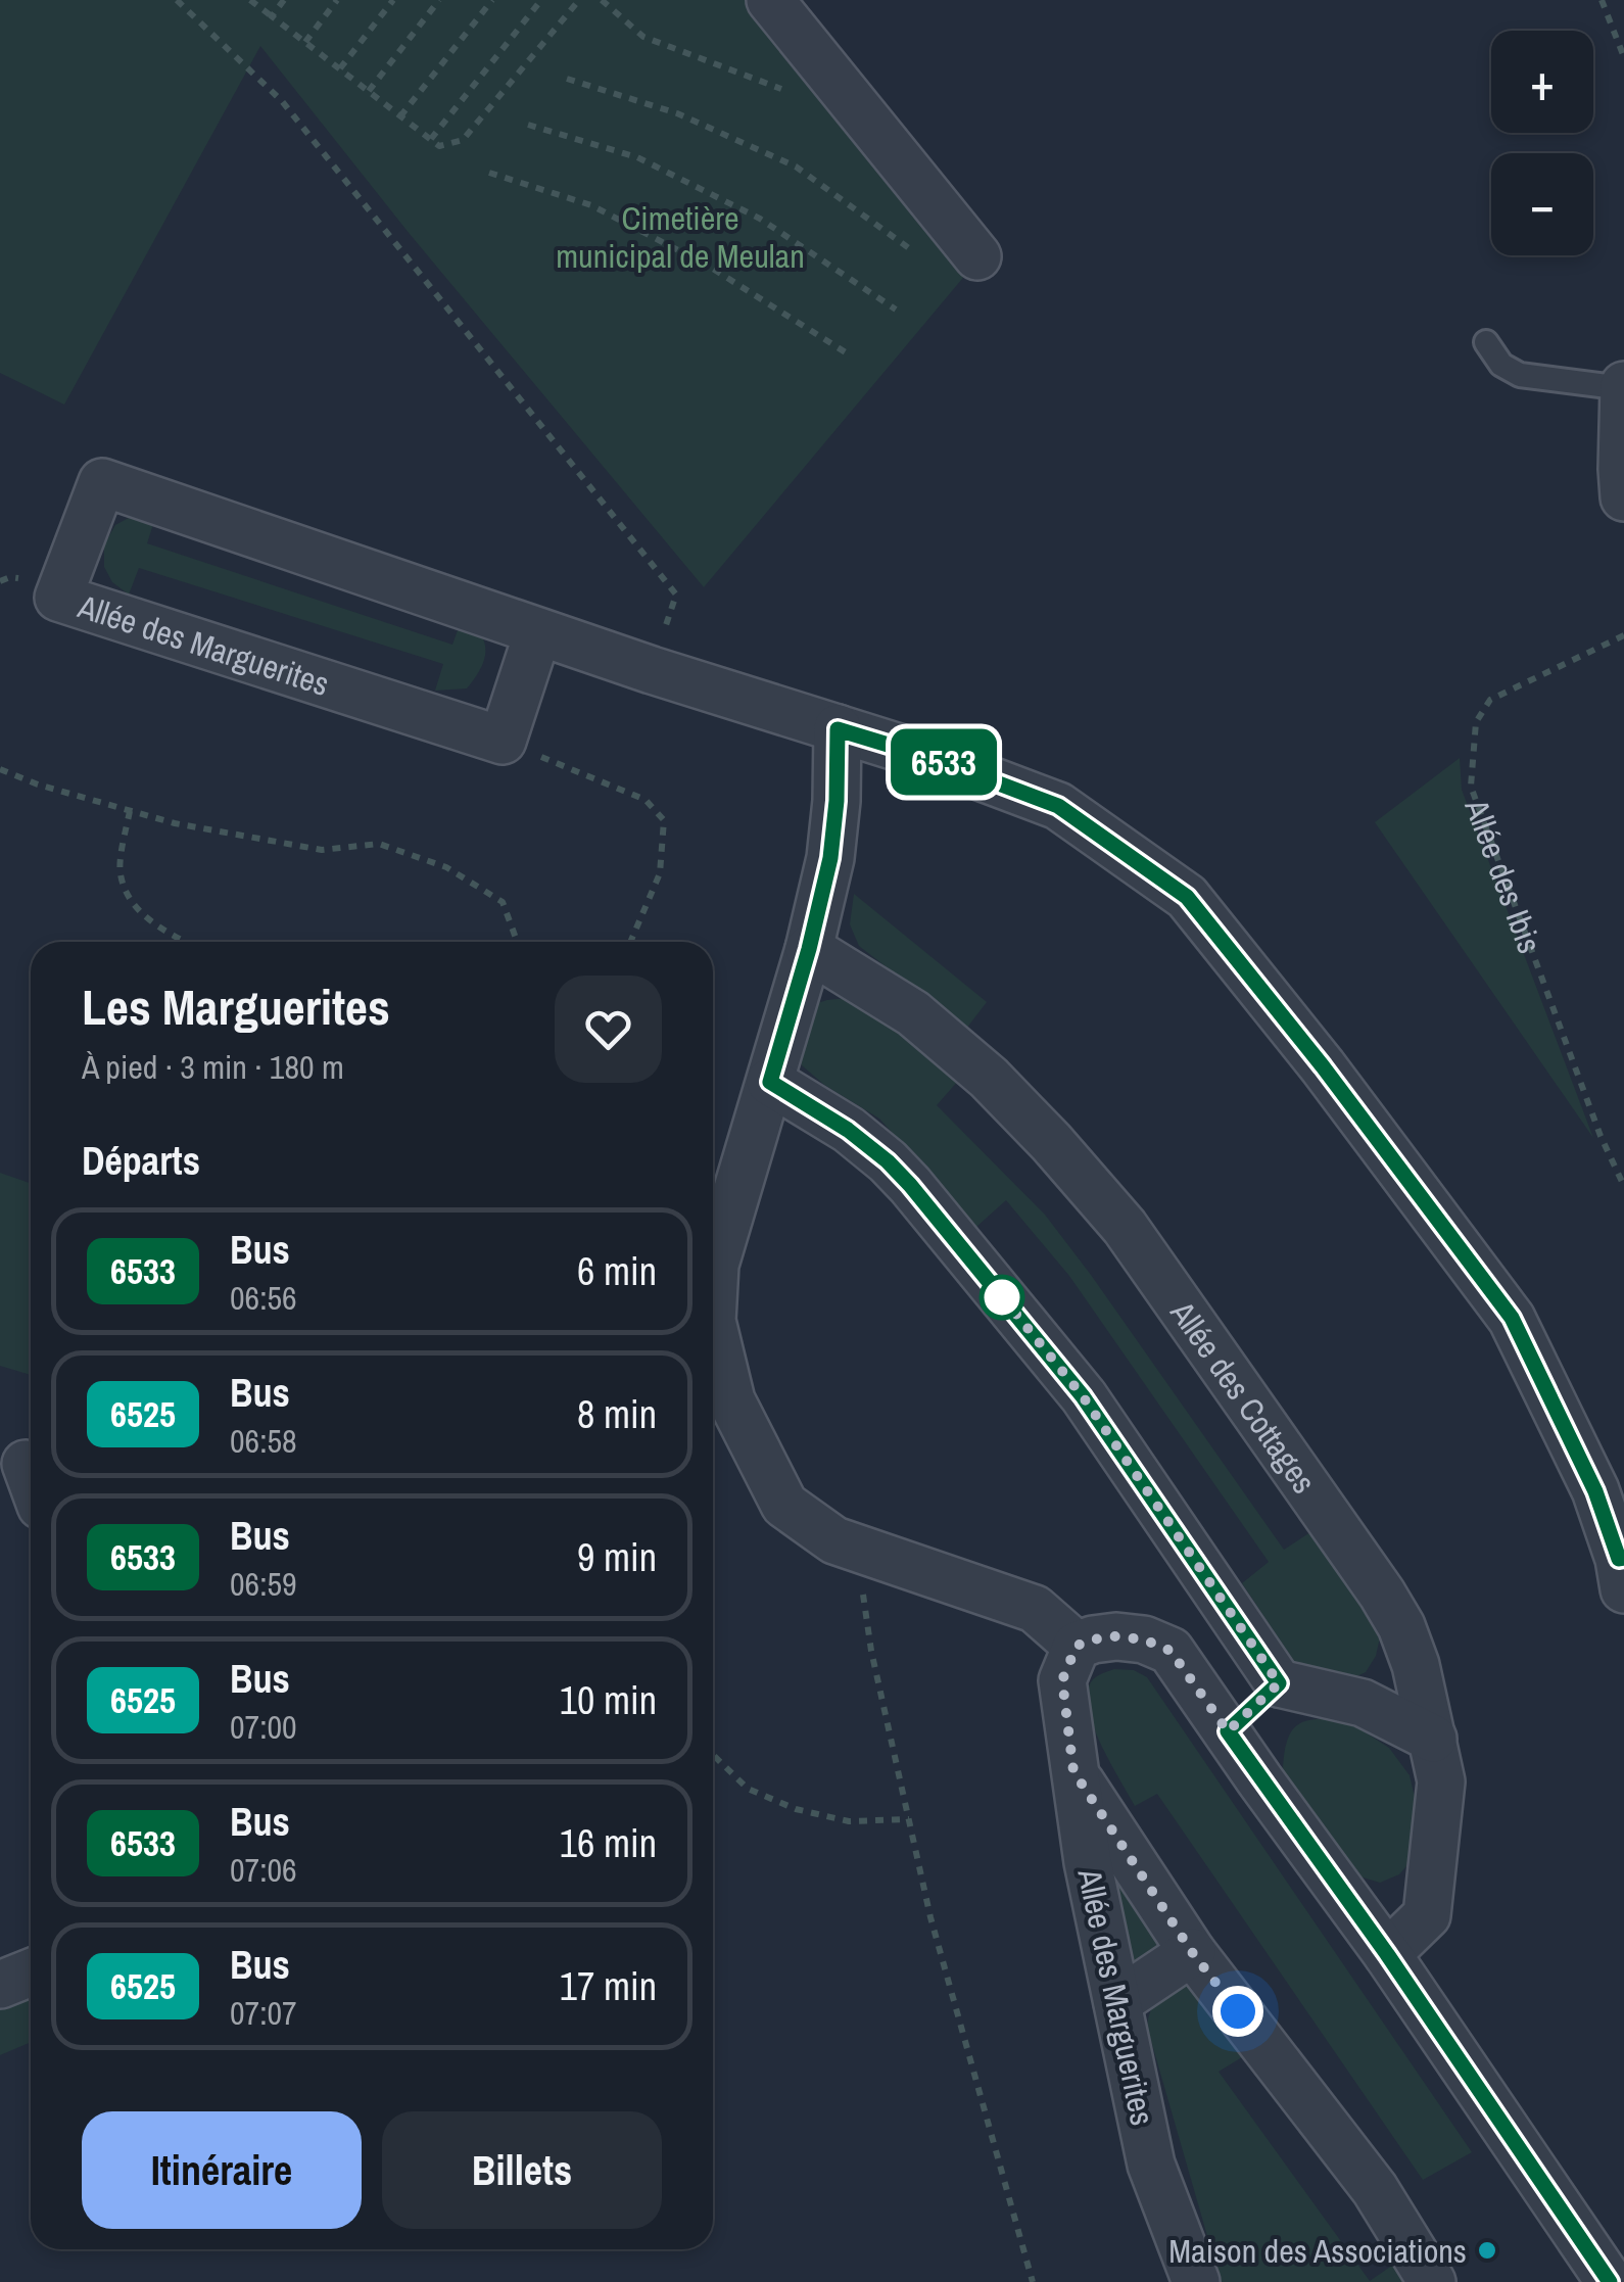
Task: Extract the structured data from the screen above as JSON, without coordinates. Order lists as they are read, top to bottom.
{
  "streets": {
    "street": ["Allée des Marguerites", "Allée des Cottages"],
    "path": ["Allée des Ibis"]
  },
  "parks": ["Cimetière municipal de Meulan"],
  "places": ["Maison des Associations"],
  "lines": ["bus line 6533"],
  "page": {
    "on_map": "6533",
    "map_buttons": ["+", "−"],
    "heading": [
      ["Les Marguerites", "À pied · 3 min · 180 m"],
      "Départs"
    ],
    "list": [
      {
        "mark": "6533",
        "name": "Bus",
        "note": "06:56",
        "value": "6 min"
      },
      {
        "mark": "6525",
        "name": "Bus",
        "note": "06:58",
        "value": "8 min"
      },
      {
        "mark": "6533",
        "name": "Bus",
        "note": "06:59",
        "value": "9 min"
      },
      {
        "mark": "6525",
        "name": "Bus",
        "note": "07:00",
        "value": "10 min"
      },
      {
        "mark": "6533",
        "name": "Bus",
        "note": "07:06",
        "value": "16 min"
      },
      {
        "mark": "6525",
        "name": "Bus",
        "note": "07:07",
        "value": "17 min"
      }
    ],
    "buttons": ["Itinéraire", "Billets"]
  }
}
